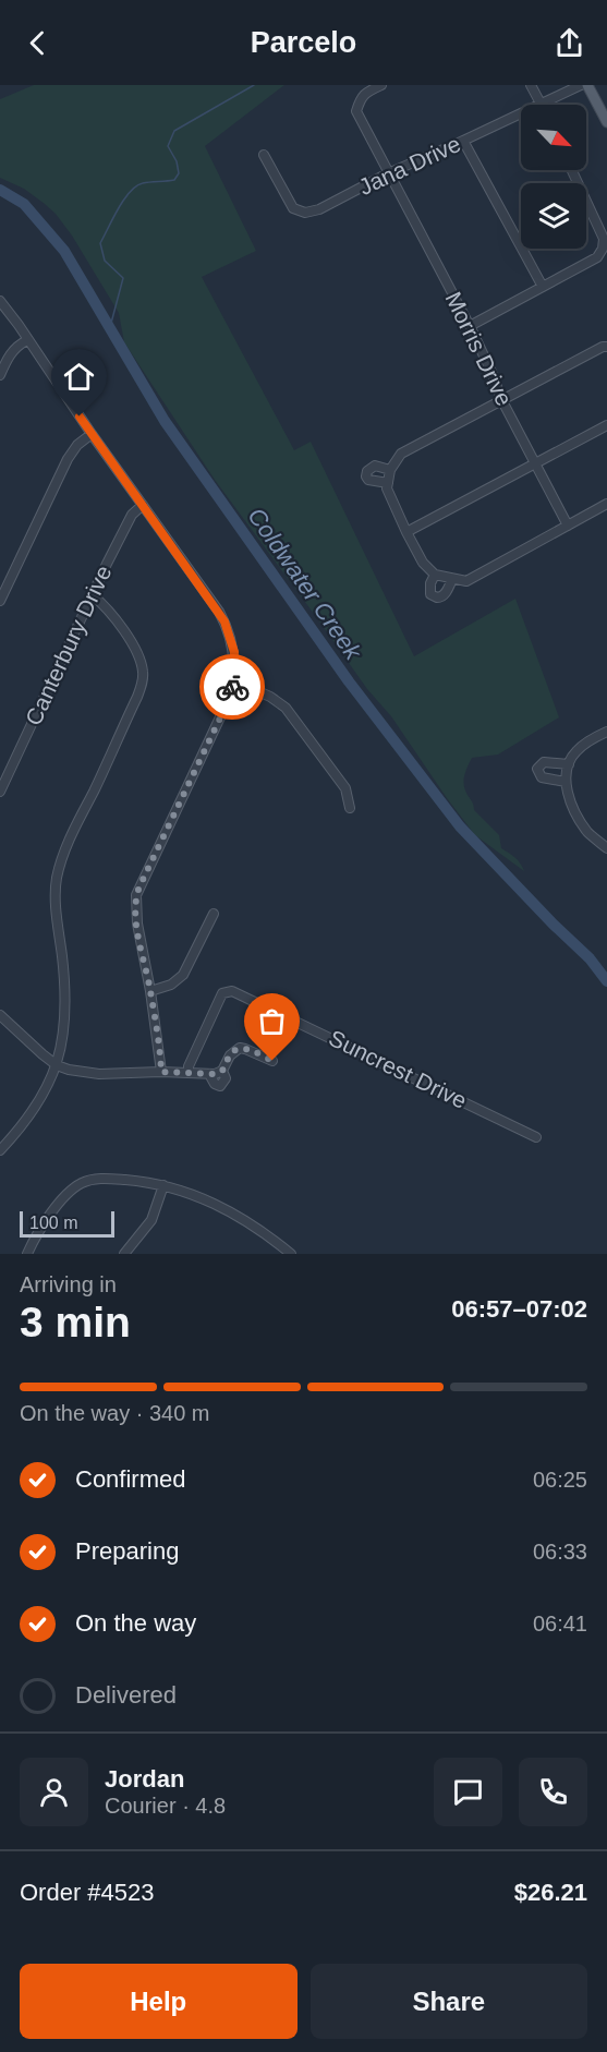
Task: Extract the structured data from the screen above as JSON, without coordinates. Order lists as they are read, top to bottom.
{
  "streets": {
    "street": [
      "Jana Drive",
      "Morris Drive",
      "Canterbury Drive",
      "Suncrest Drive"
    ]
  },
  "crossings": [
    ["Jana Drive", "Morris Drive"]
  ],
  "water": ["Coldwater Creek"],
  "scale_bar": "100 m",
  "north": "bottom right",
  "page": {
    "header": "Parcelo",
    "scale": "100 m",
    "heading": ["3 min", "Arriving in", "06:57–07:02"],
    "panel": [
      "Jordan",
      "Courier · 4.8",
      "Order #4523",
      "$26.21"
    ],
    "bar": "On the way · 340 m",
    "list": [
      ["Confirmed", "06:25"],
      ["Preparing", "06:33"],
      ["On the way", "06:41"],
      "Delivered"
    ],
    "buttons": ["Help", "Share"]
  }
}
